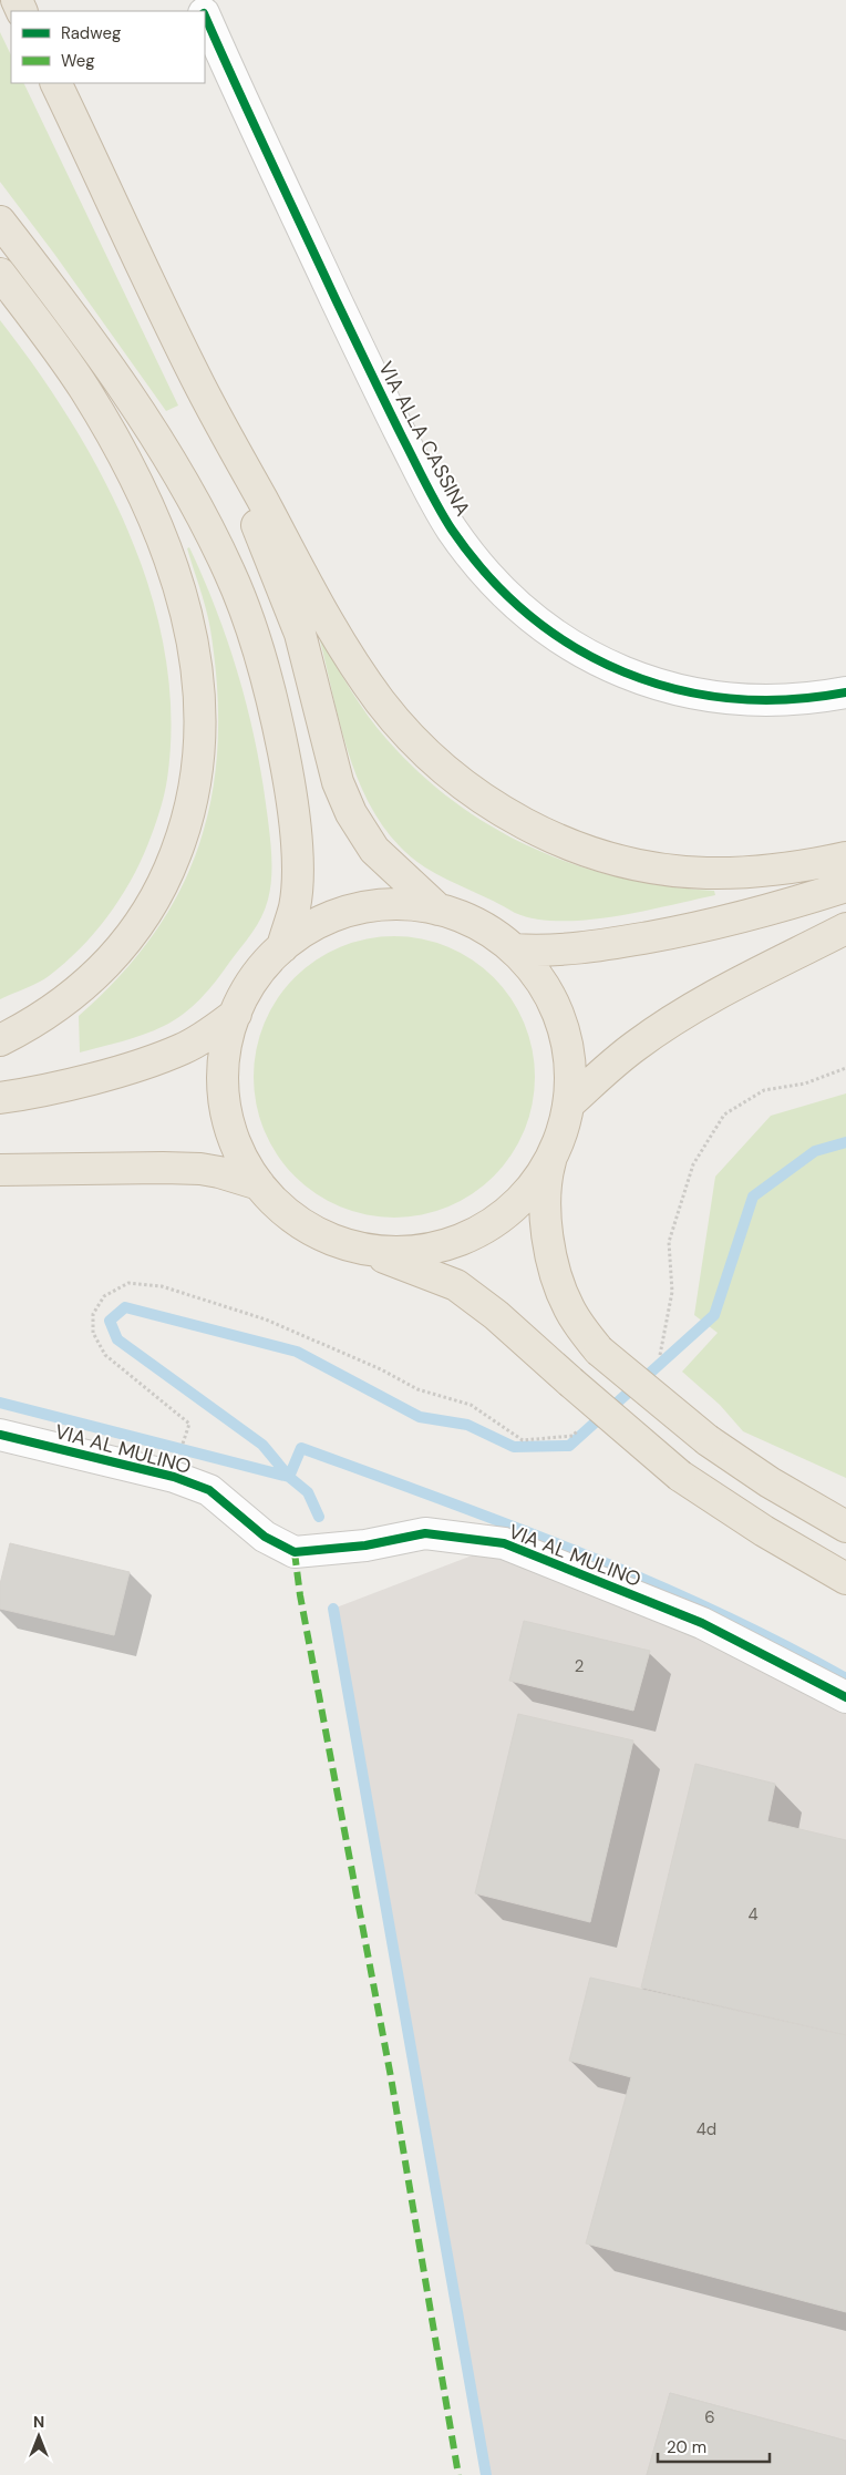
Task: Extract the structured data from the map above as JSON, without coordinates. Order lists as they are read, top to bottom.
{
  "streets": {
    "street": ["VIA ALLA CASSINA", "VIA AL MULINO"]
  },
  "house_numbers": [
    "2",
    "4",
    "4d",
    "6"
  ],
  "legend": ["Radweg", "Weg"],
  "scale_bar": "20 m",
  "north": "top"
}
